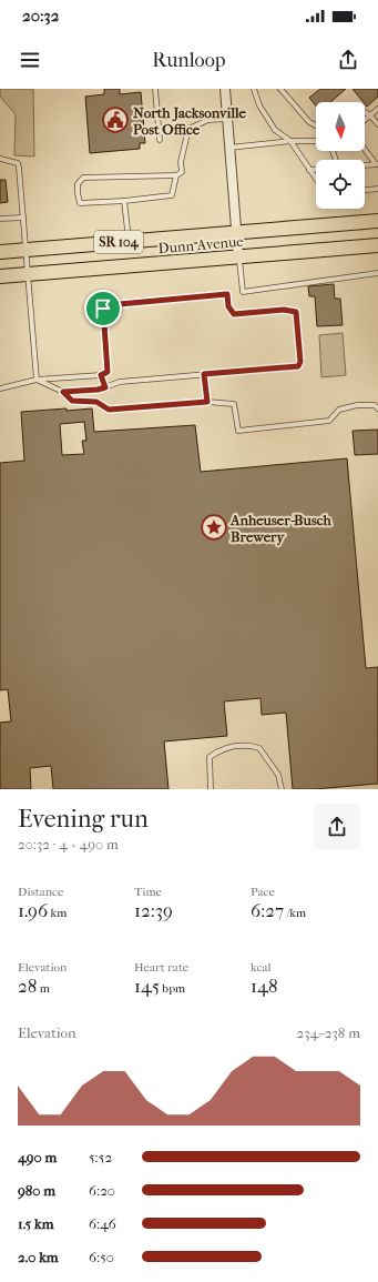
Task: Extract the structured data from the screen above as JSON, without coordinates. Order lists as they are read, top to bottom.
{
  "streets": {
    "main road": ["SR 104", "Dunn Avenue"]
  },
  "places": {
    "public building": ["North Jacksonville Post Office"],
    "place": ["Anheuser-Busch Brewery"]
  },
  "north": "bottom",
  "page": {
    "status": "20:32",
    "header": "Runloop",
    "heading": ["Evening run", "20:32 · 4 × 490 m"],
    "stats": [
      ["Distance", "1.96 km"],
      ["Time", "12:39"],
      ["Pace", "6:27 /km"],
      ["Elevation", "28 m"],
      ["Heart rate", "145 bpm"],
      ["kcal", "148"]
    ],
    "chart": ["Elevation", "234–238 m"],
    "list": [
      {
        "name": "490 m",
        "note": "5:52"
      },
      {
        "name": "980 m",
        "note": "6:20"
      },
      {
        "name": "1.5 km",
        "note": "6:46"
      },
      {
        "name": "2.0 km",
        "note": "6:50"
      }
    ]
  }
}
